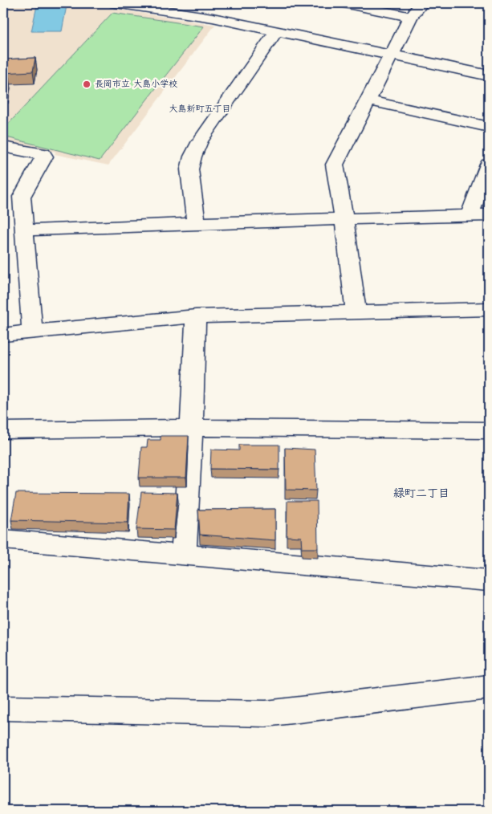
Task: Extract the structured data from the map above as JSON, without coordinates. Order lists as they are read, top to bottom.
{
  "districts": ["大島新町五丁目", "緑町二丁目"],
  "places": ["長岡市立 大島小学校"]
}
